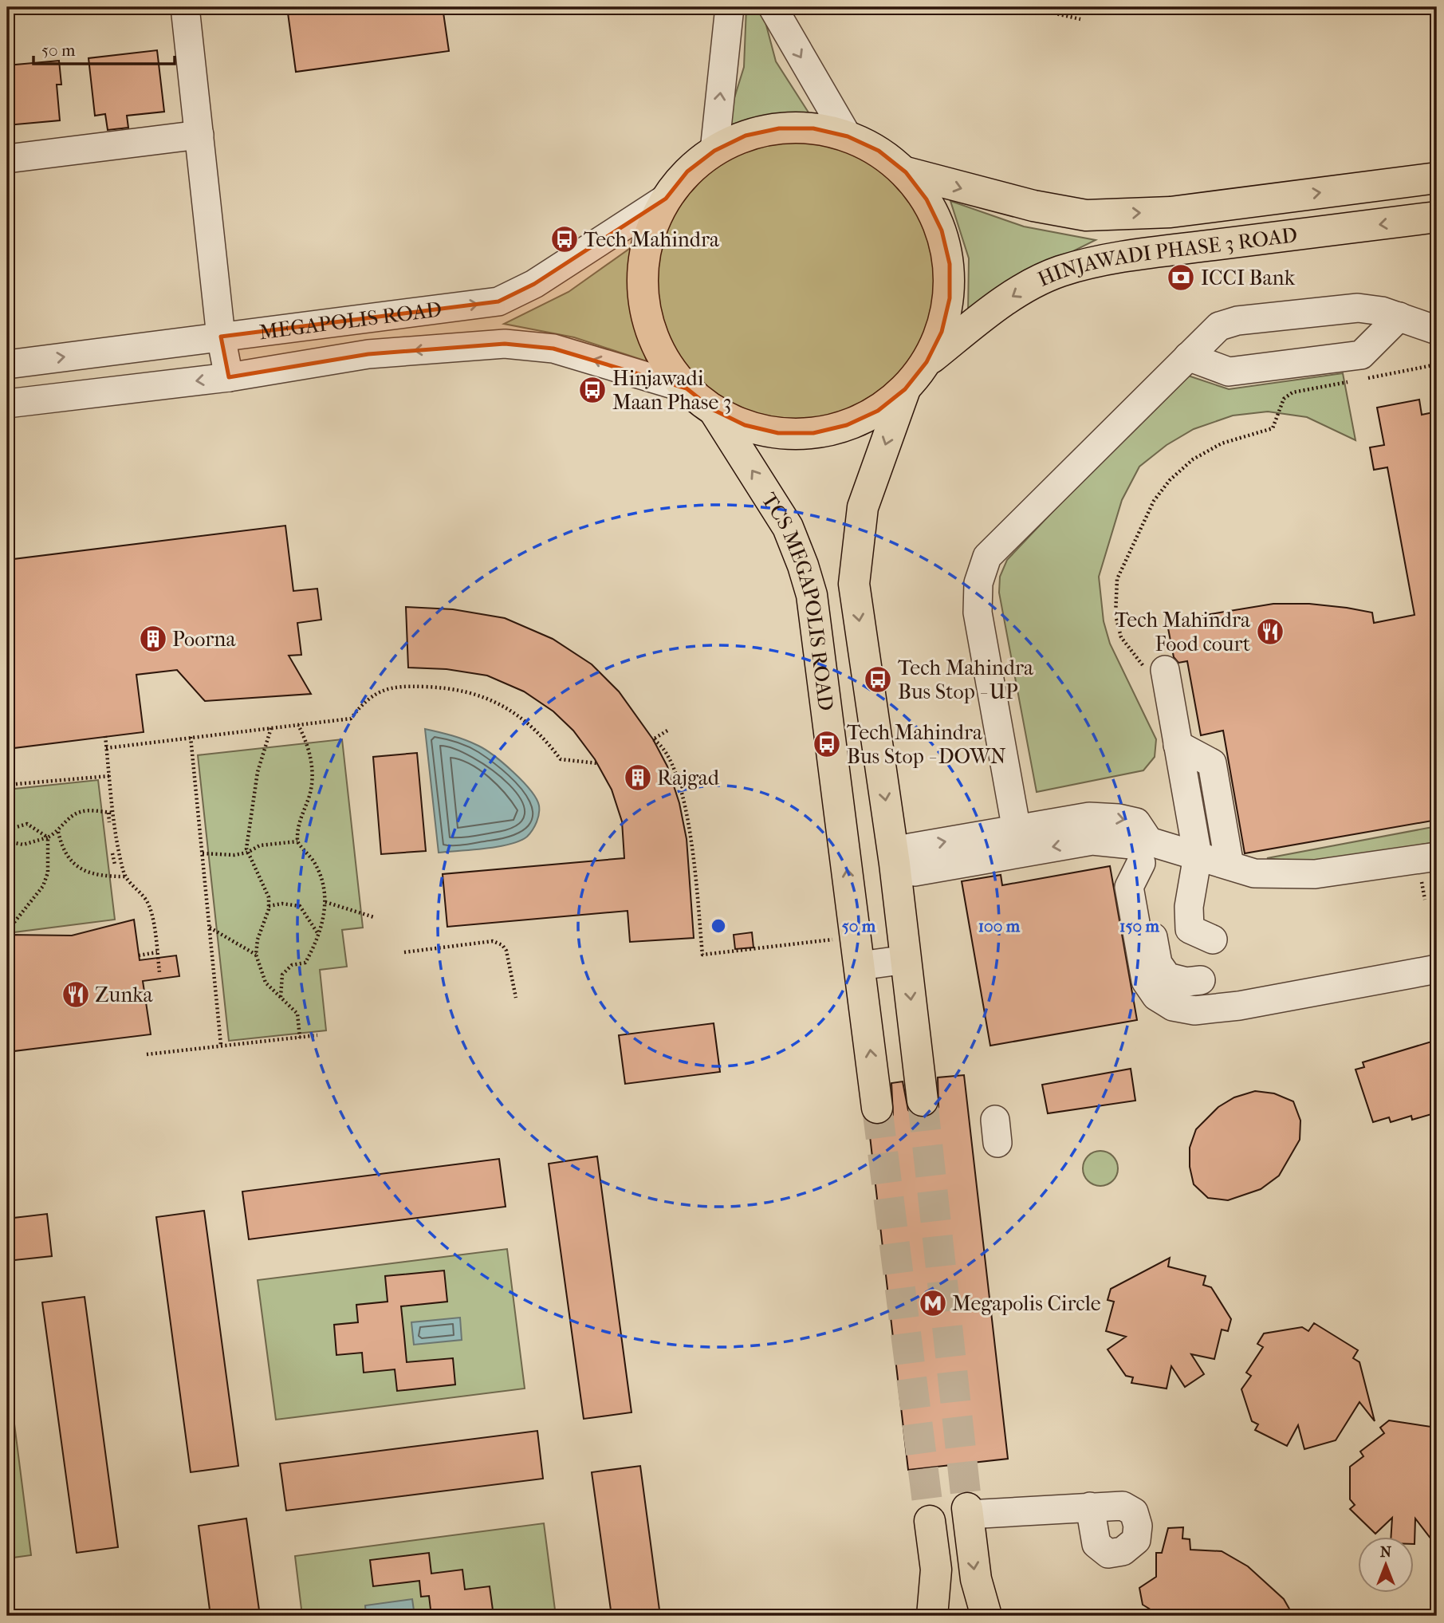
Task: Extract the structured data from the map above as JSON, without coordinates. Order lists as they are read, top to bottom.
{
  "streets": {
    "main road": ["HINJAWADI PHASE 3 ROAD", "TCS MEGAPOLIS ROAD"],
    "street": ["MEGAPOLIS ROAD"]
  },
  "places": {
    "bus stop": [
      "Tech Mahindra",
      "Hinjawadi Maan Phase 3",
      "Tech Mahindra Bus Stop - UP",
      "Tech Mahindra Bus Stop - DOWN"
    ],
    "bank": ["ICCI Bank"],
    "restaurant": ["Tech Mahindra Food court", "Zunka"],
    "building": ["Poorna", "Rajgad"],
    "metro station": ["Megapolis Circle"]
  },
  "scale_bar": "50 m",
  "north": "top",
  "rings": ["50 m", "100 m", "150 m"]
}
